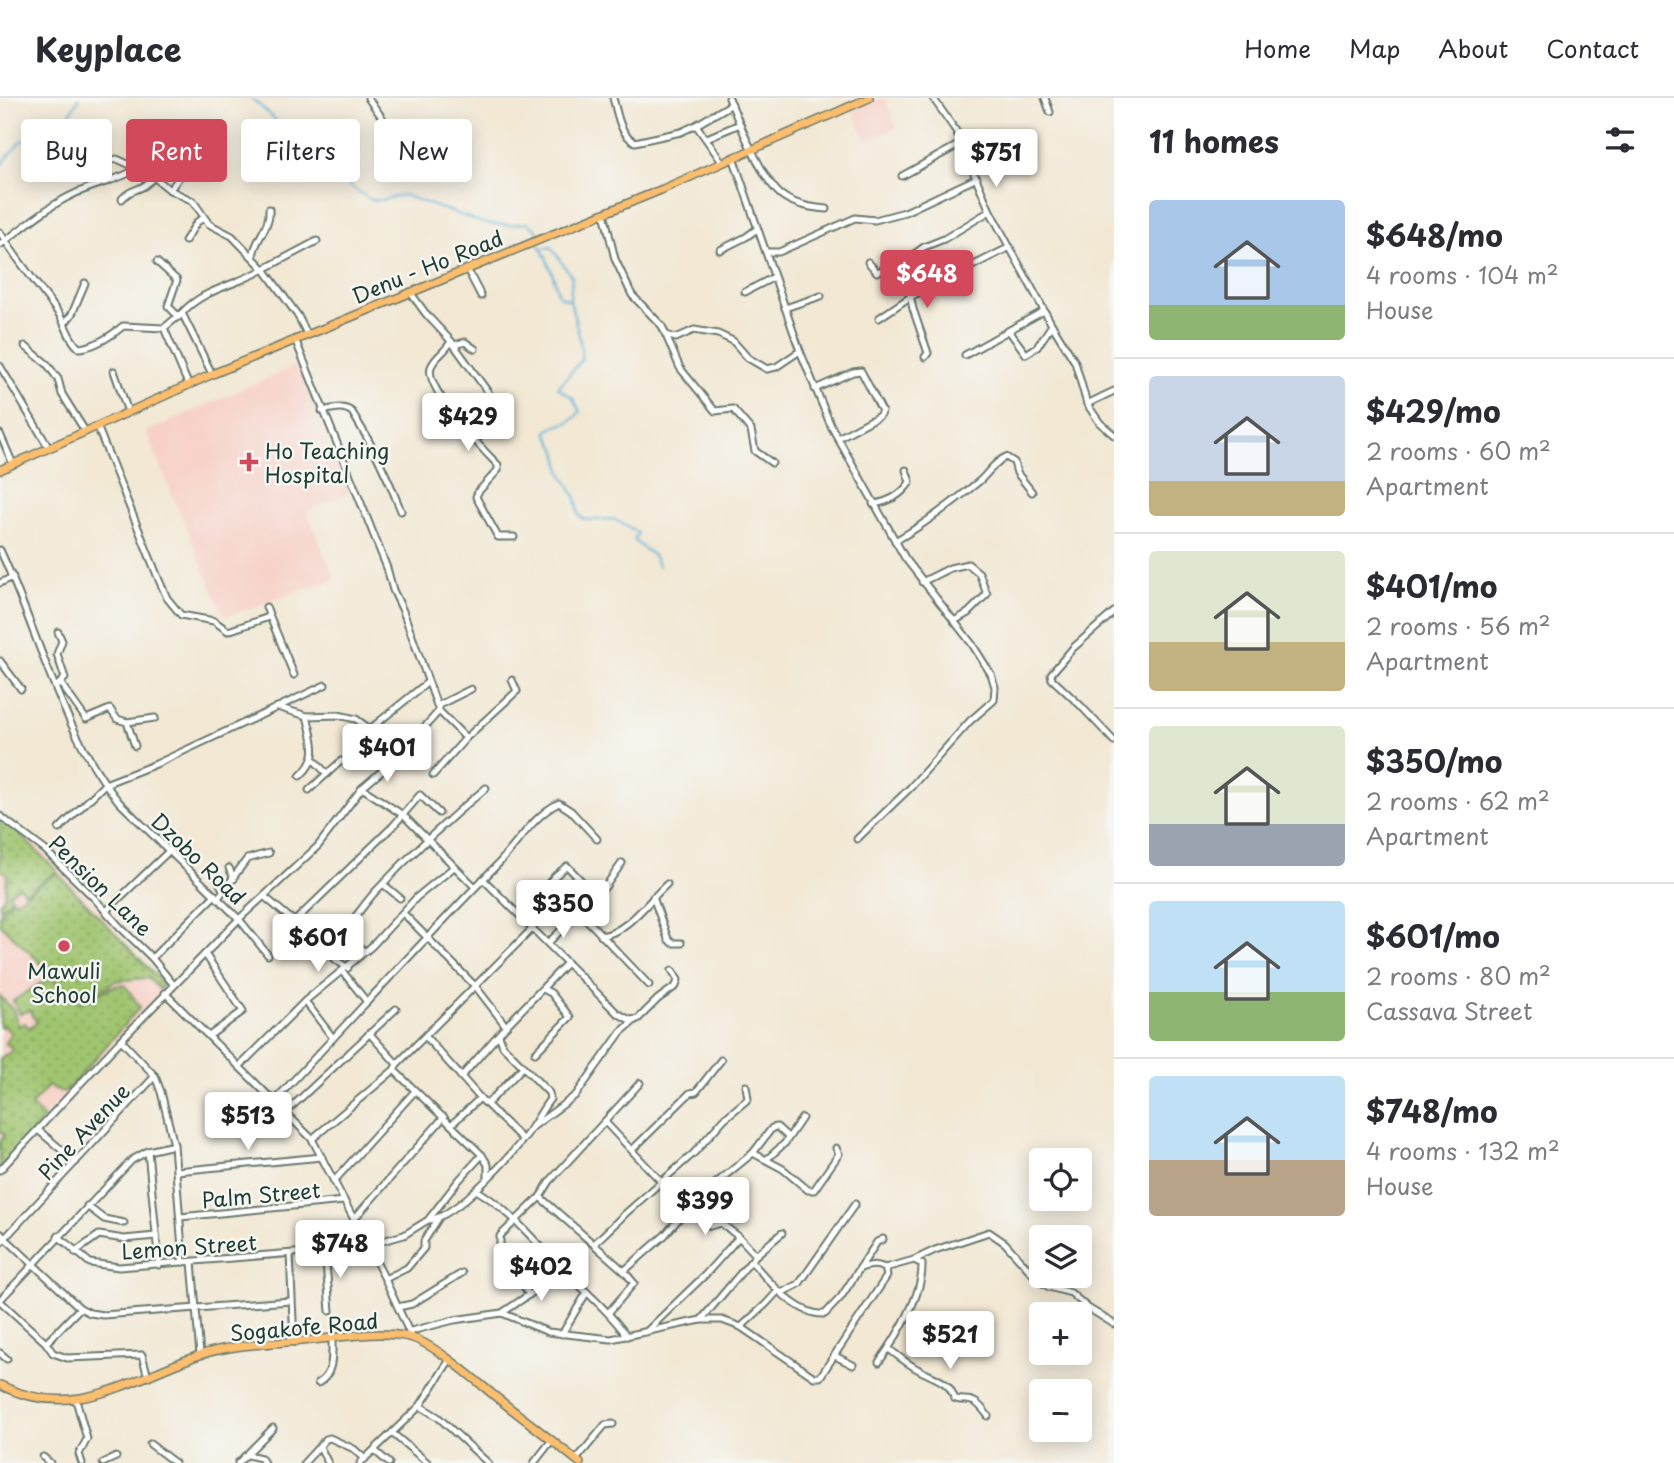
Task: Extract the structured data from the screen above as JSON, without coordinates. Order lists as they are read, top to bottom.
{
  "streets": {
    "main road": ["Denu - Ho Road", "Sogakofe Road"],
    "street": [
      "Dzobo Road",
      "Pension Lane",
      "Pine Avenue",
      "Palm Street",
      "Lemon Street"
    ]
  },
  "crossings": [
    ["Dzobo Road", "Pension Lane"]
  ],
  "places": {
    "health": ["Ho Teaching Hospital"],
    "other": ["Mawuli School"]
  },
  "page": {
    "header": "Keyplace",
    "nav": [
      "Home",
      "Map",
      "About",
      "Contact"
    ],
    "heading": "11 homes",
    "chip": [
      "Buy",
      "Rent",
      "Filters",
      "New"
    ],
    "price": [
      "$751",
      "$648",
      "$429",
      "$401",
      "$350",
      "$601",
      "$513",
      "$399",
      "$748",
      "$402",
      "$521"
    ],
    "list": [
      {
        "name": "$648/mo",
        "note": "4 rooms · 104 m² · House"
      },
      {
        "name": "$429/mo",
        "note": "2 rooms · 60 m² · Apartment"
      },
      {
        "name": "$401/mo",
        "note": "2 rooms · 56 m² · Apartment"
      },
      {
        "name": "$350/mo",
        "note": "2 rooms · 62 m² · Apartment"
      },
      {
        "name": "$601/mo",
        "note": "2 rooms · 80 m² · Cassava Street"
      },
      {
        "name": "$748/mo",
        "note": "4 rooms · 132 m² · House"
      }
    ],
    "map_buttons": ["+", "−"]
  }
}
